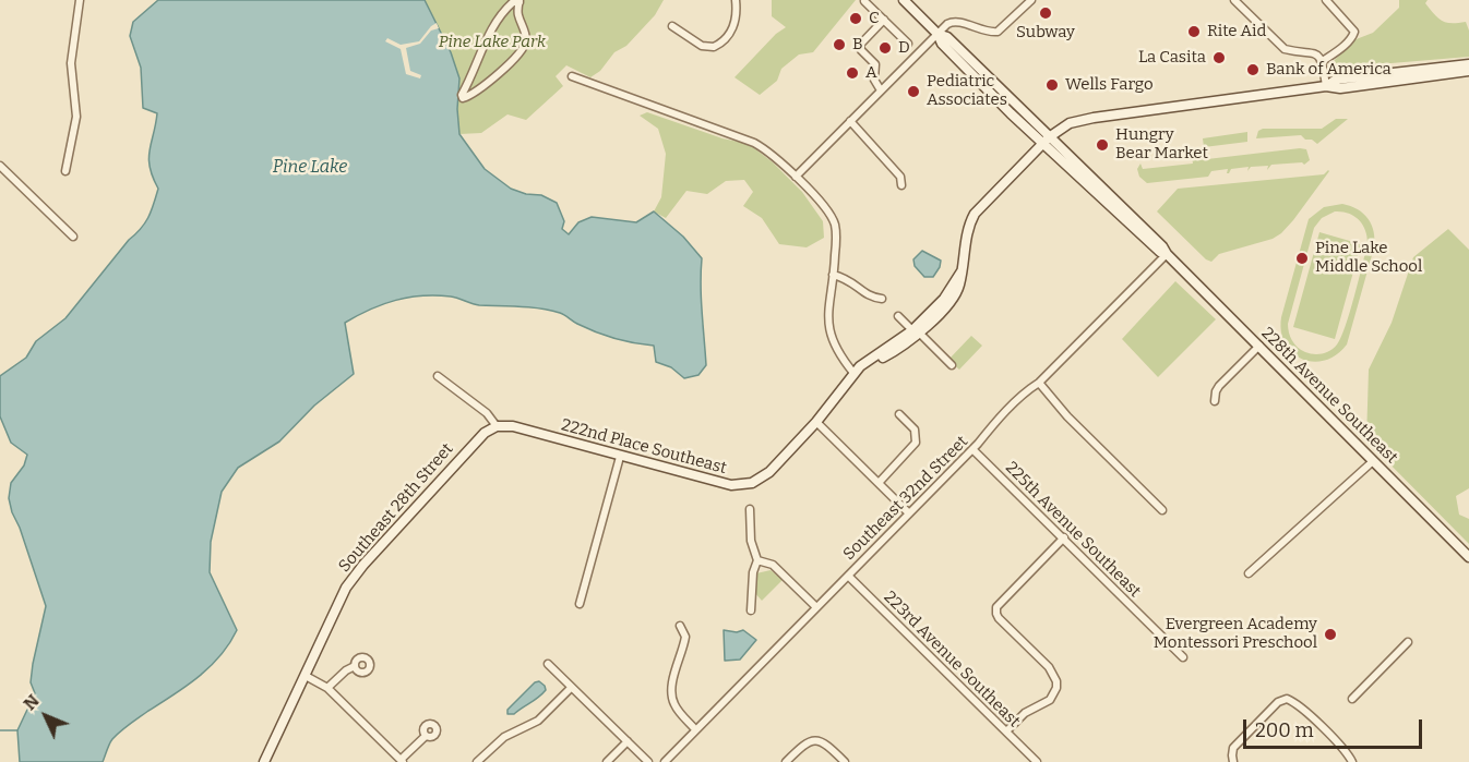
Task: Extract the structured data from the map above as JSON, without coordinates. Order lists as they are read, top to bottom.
{
  "streets": {
    "main road": ["228th Avenue Southeast", "222nd Place Southeast", "Southeast 28th Street"],
    "street": ["Southeast 32nd Street", "225th Avenue Southeast", "223rd Avenue Southeast"]
  },
  "crossings": [
    ["228th Avenue Southeast", "Southeast 32nd Street"],
    ["222nd Place Southeast", "Southeast 28th Street"],
    ["Southeast 32nd Street", "225th Avenue Southeast"],
    ["Southeast 32nd Street", "223rd Avenue Southeast"]
  ],
  "water": ["Pine Lake"],
  "parks": ["Pine Lake Park"],
  "places": [
    "Subway",
    "C",
    "Rite Aid",
    "B",
    "D",
    "La Casita",
    "Bank of America",
    "A",
    "Wells Fargo",
    "Pediatric Associates",
    "Hungry Bear Market",
    "Pine Lake Middle School",
    "Evergreen Academy Montessori Preschool"
  ],
  "scale_bar": "200 m",
  "north": "top left"
}
